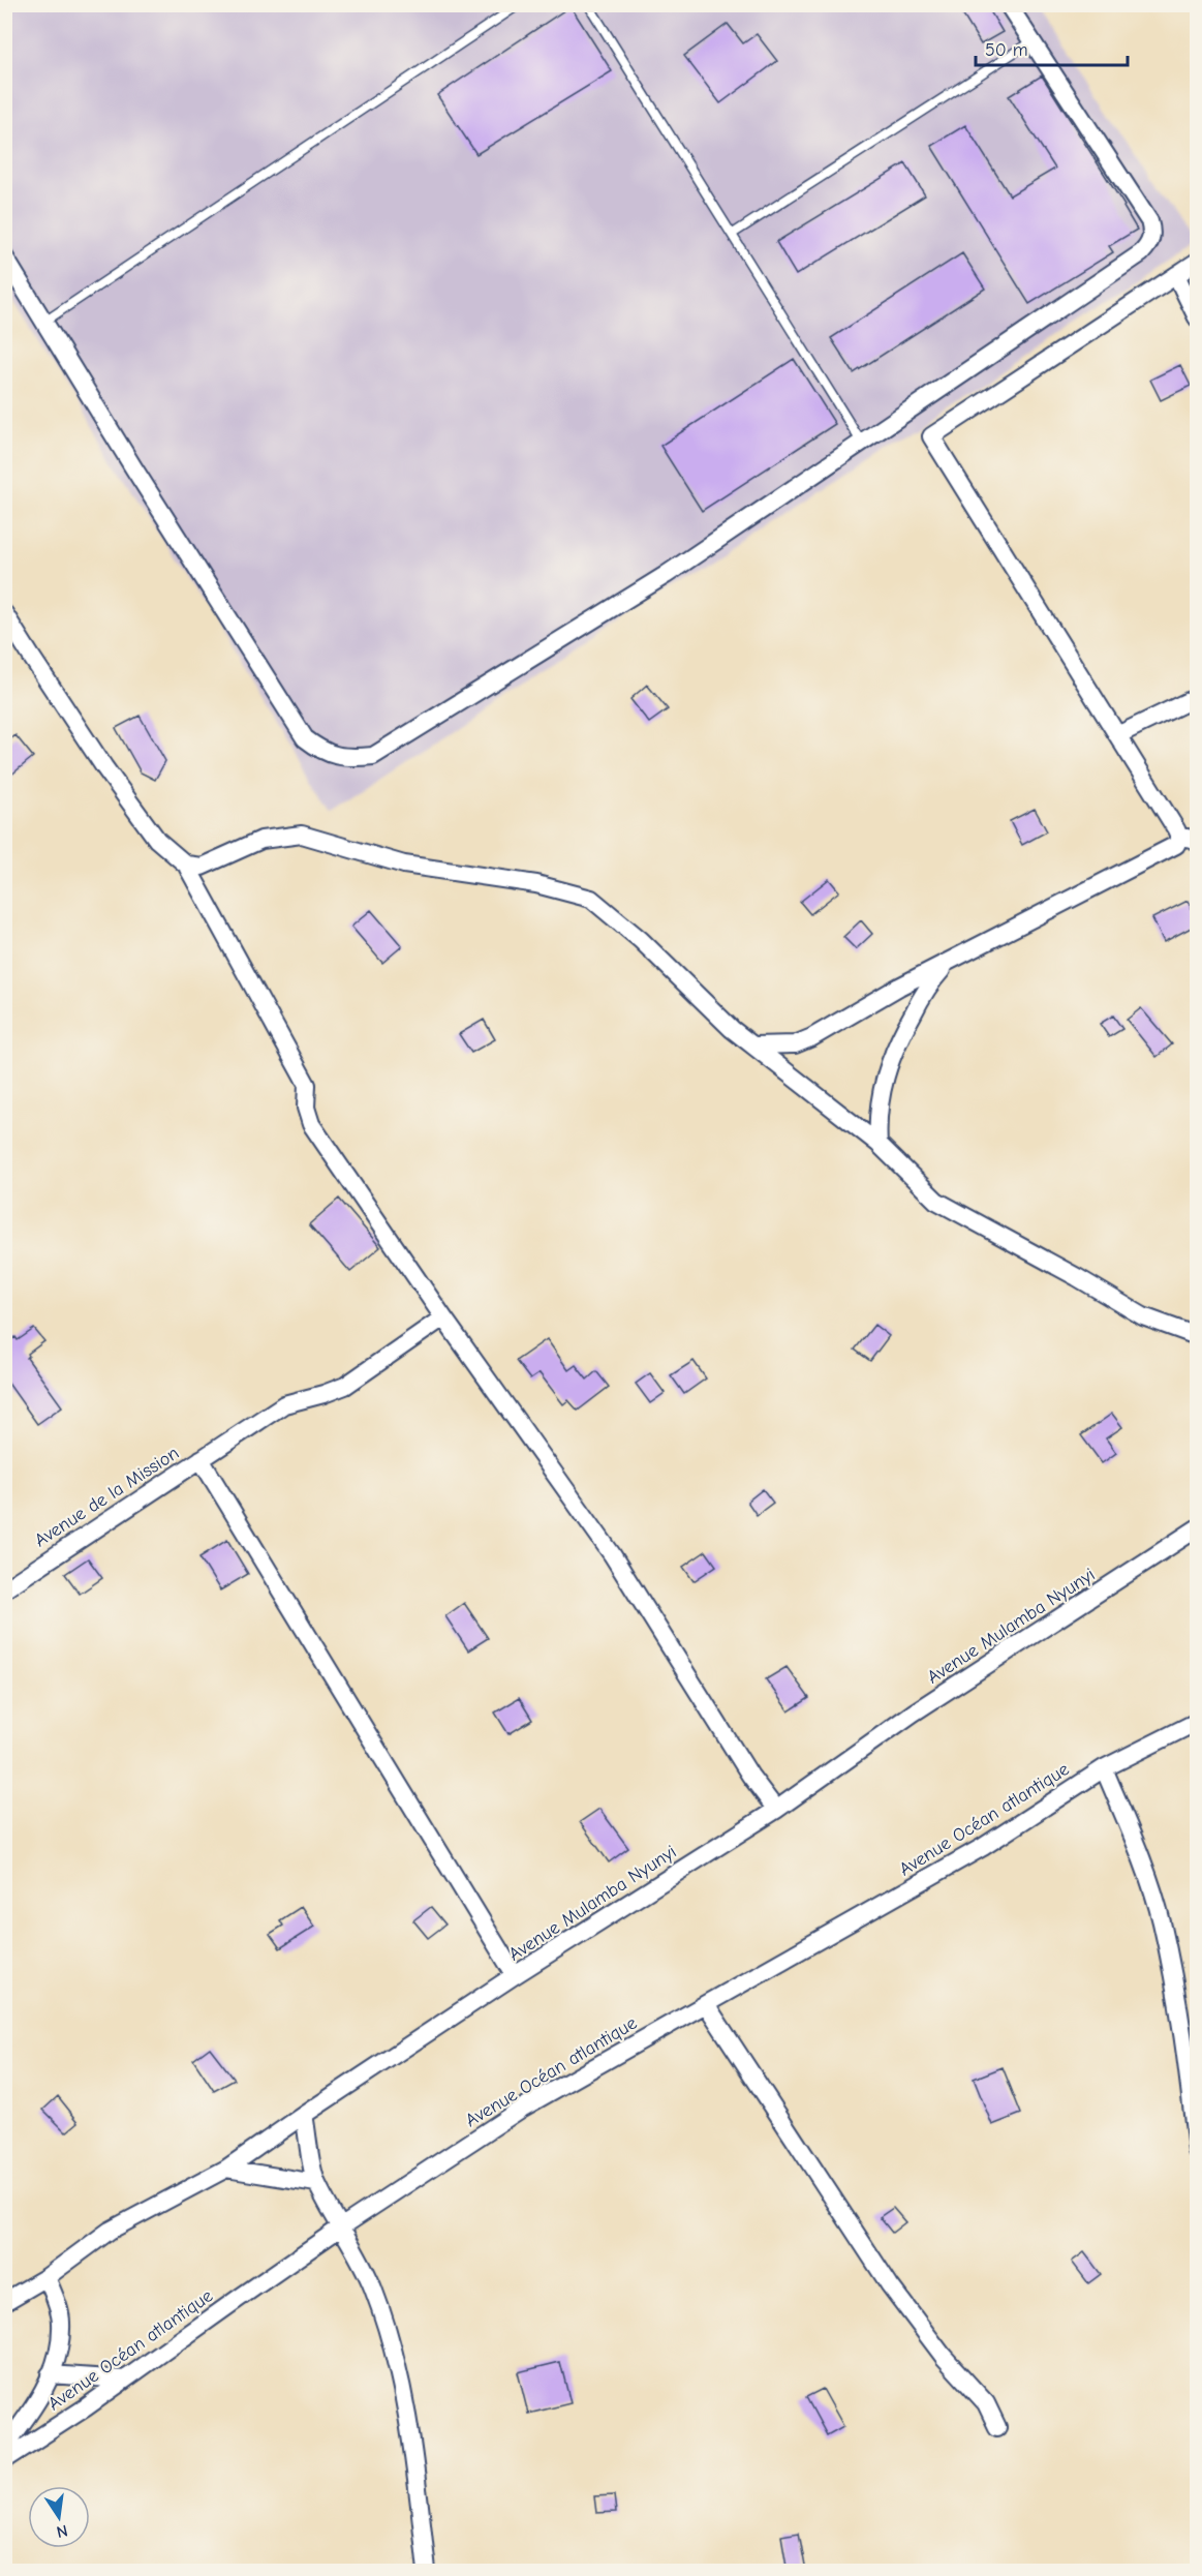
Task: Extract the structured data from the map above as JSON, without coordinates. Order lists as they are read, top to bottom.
{
  "streets": {
    "street": ["Avenue de la Mission", "Avenue Mulamba Nyunyi", "Avenue Océan atlantique"]
  },
  "scale_bar": "50 m",
  "north": "bottom"
}
